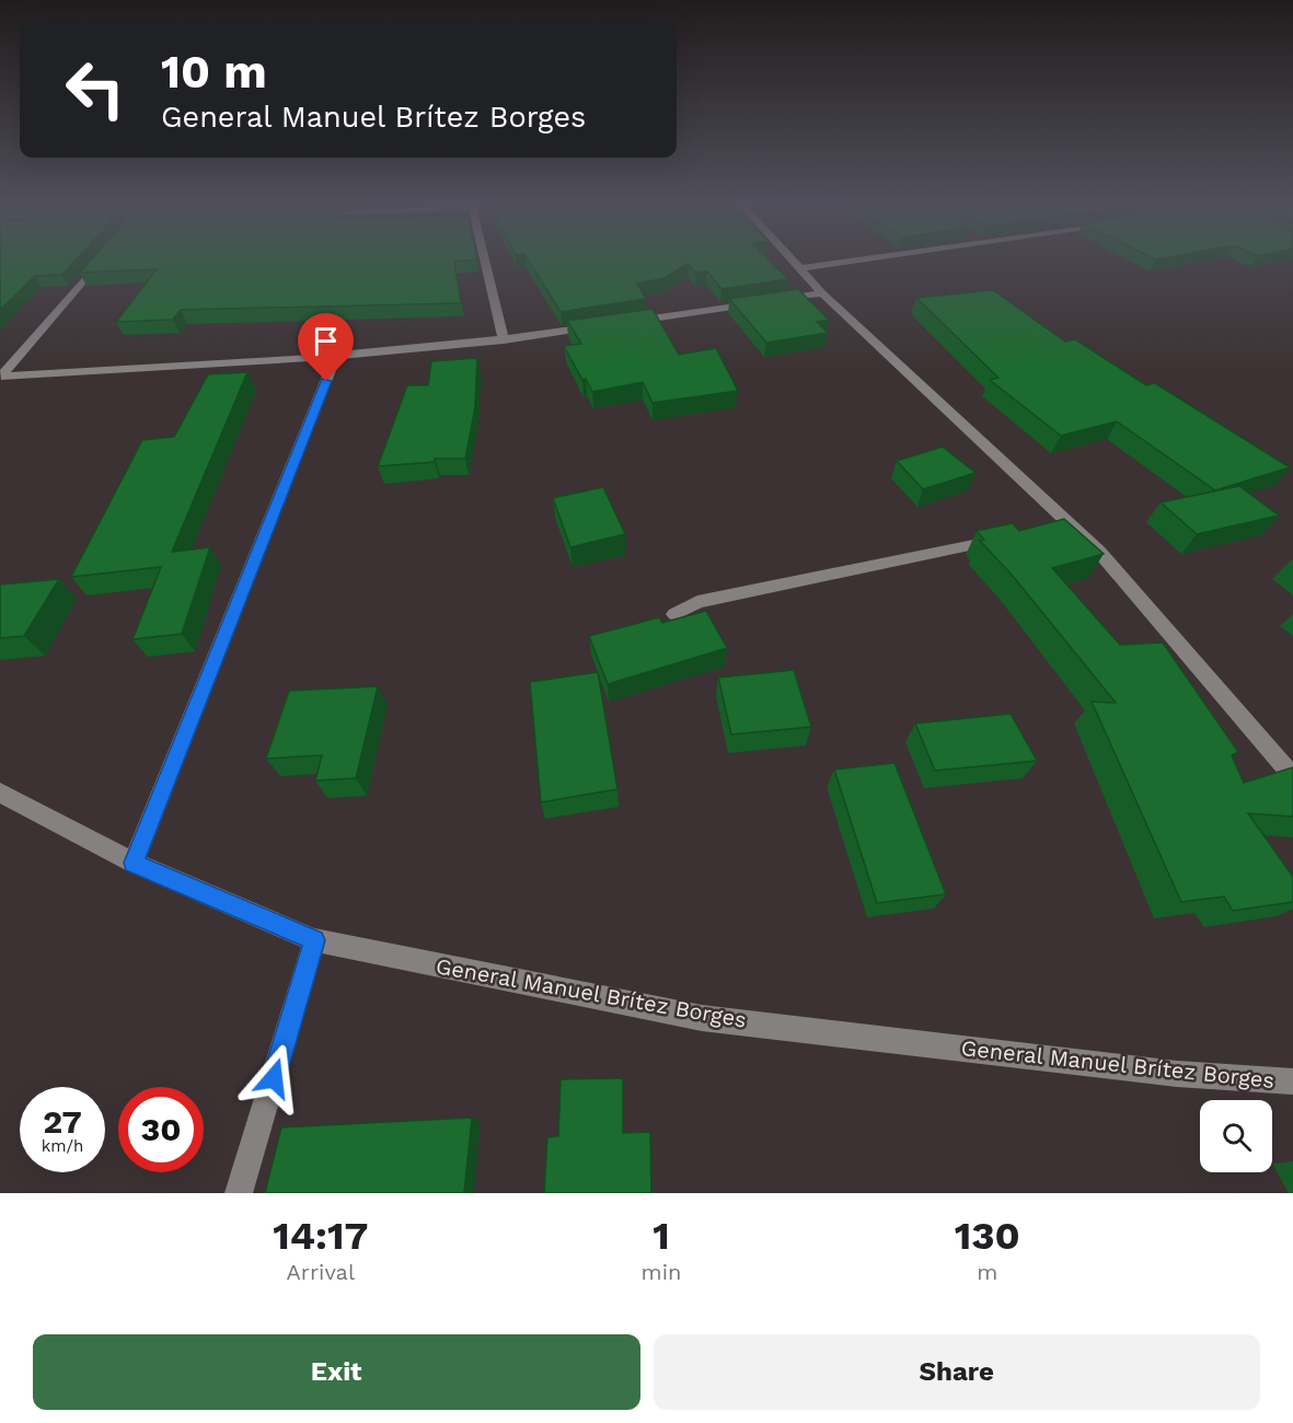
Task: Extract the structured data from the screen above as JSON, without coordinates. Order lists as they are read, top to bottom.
{
  "streets": {
    "street": ["General Manuel Brítez Borges"]
  },
  "page": {
    "turn": ["10 m", "General Manuel Brítez Borges"],
    "speed": "27 km/h",
    "limit": "30",
    "eta": [
      "14:17",
      "Arrival",
      "1",
      "min",
      "130",
      "m"
    ],
    "buttons": ["Exit", "Share"]
  }
}
